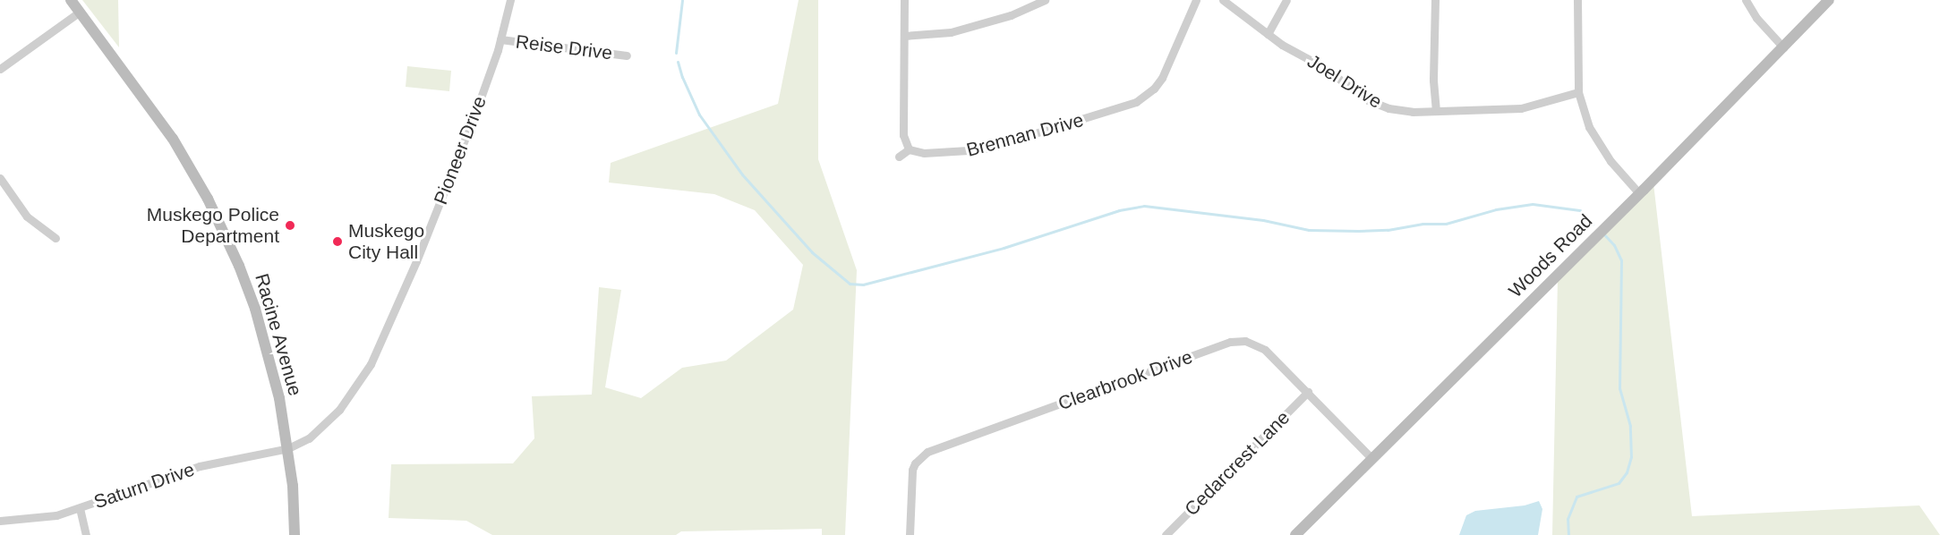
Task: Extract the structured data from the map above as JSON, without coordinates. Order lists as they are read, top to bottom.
{
  "streets": {
    "street": [
      "Reise Drive",
      "Joel Drive",
      "Brennan Drive",
      "Pioneer Drive",
      "Woods Road",
      "Racine Avenue",
      "Clearbrook Drive",
      "Cedarcrest Lane",
      "Saturn Drive"
    ]
  },
  "crossings": [
    ["Reise Drive", "Pioneer Drive"],
    ["Pioneer Drive", "Racine Avenue"],
    ["Pioneer Drive", "Saturn Drive"],
    ["Woods Road", "Clearbrook Drive"],
    ["Racine Avenue", "Saturn Drive"],
    ["Clearbrook Drive", "Cedarcrest Lane"]
  ],
  "places": ["Muskego Police Department", "Muskego City Hall"]
}
